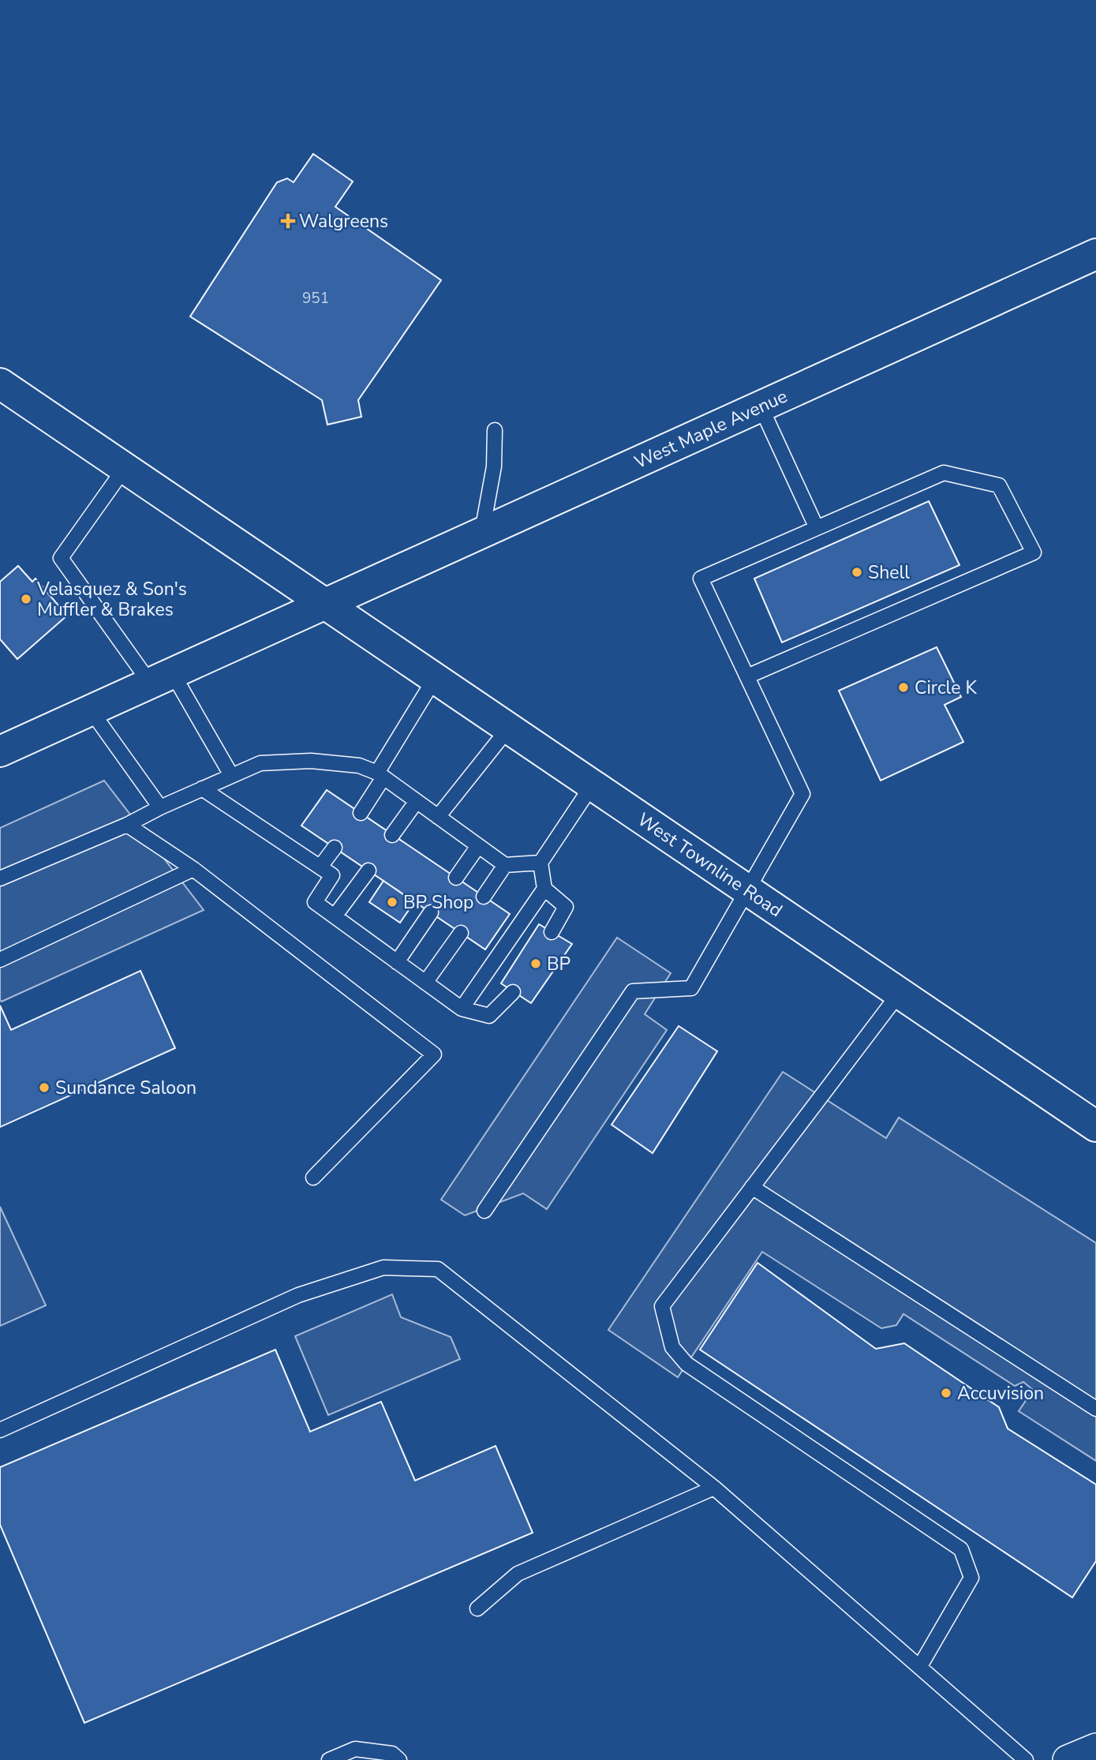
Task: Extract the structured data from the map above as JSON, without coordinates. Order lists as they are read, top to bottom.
{
  "streets": {
    "main road": ["West Maple Avenue", "West Townline Road"]
  },
  "crossings": [
    ["West Maple Avenue", "West Townline Road"]
  ],
  "places": {
    "health": ["Walgreens"],
    "other": [
      "Shell",
      "Velasquez & Son's Muffler & Brakes",
      "Circle K",
      "BP Shop",
      "BP",
      "Sundance Saloon",
      "Accuvision"
    ]
  },
  "house_numbers": ["951"]
}
